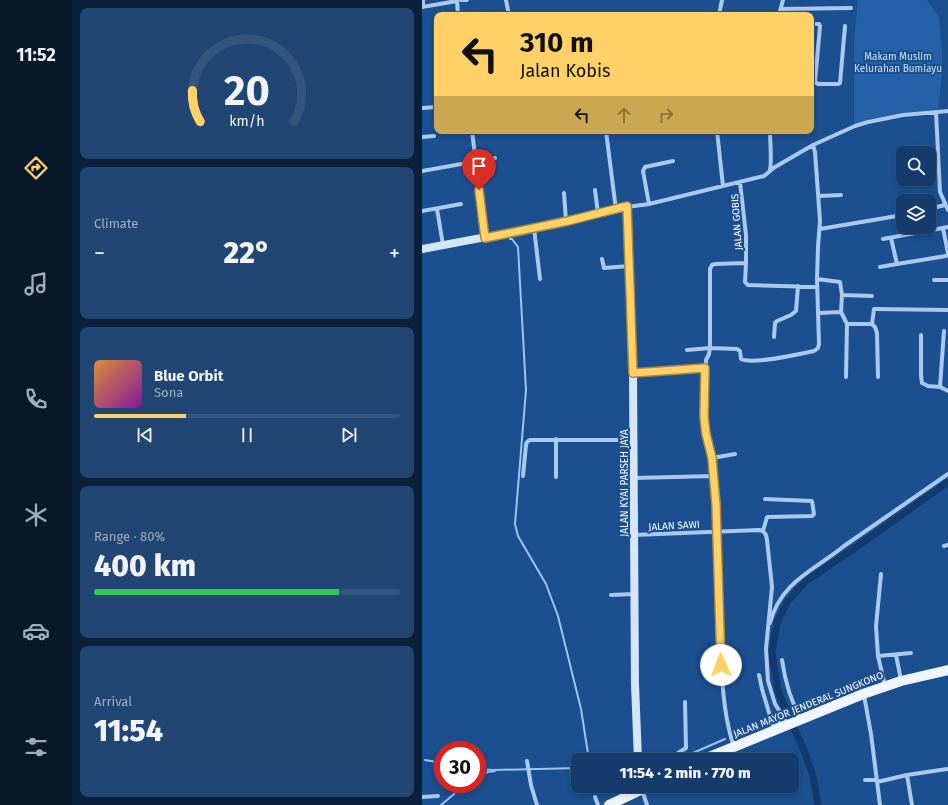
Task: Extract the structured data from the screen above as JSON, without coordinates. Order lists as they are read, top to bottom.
{
  "streets": {
    "main road": ["JALAN KYAI PARSEH JAYA", "JALAN MAYOR JENDERAL SUNGKONO"],
    "street": ["JALAN GOBIS", "JALAN SAWI"]
  },
  "crossings": [
    ["JALAN GOBIS", "JALAN SAWI"],
    ["JALAN GOBIS", "JALAN MAYOR JENDERAL SUNGKONO"],
    ["JALAN KYAI PARSEH JAYA", "JALAN SAWI"]
  ],
  "parks": ["Makam Muslim Kelurahan Bumiayu"],
  "page": {
    "tabs": "11:52",
    "turn": ["310 m", "Jalan Kobis"],
    "tile": [
      "Climate",
      ["Range · 80%", "400 km"],
      ["Arrival", "11:54"]
    ],
    "heat": ["−", "22°", "+"],
    "song": ["Blue Orbit", "Sona"],
    "limit": "30",
    "trip": "11:54 · 2 min · 770 m",
    "gauge": ["20", "km/h"]
  }
}
